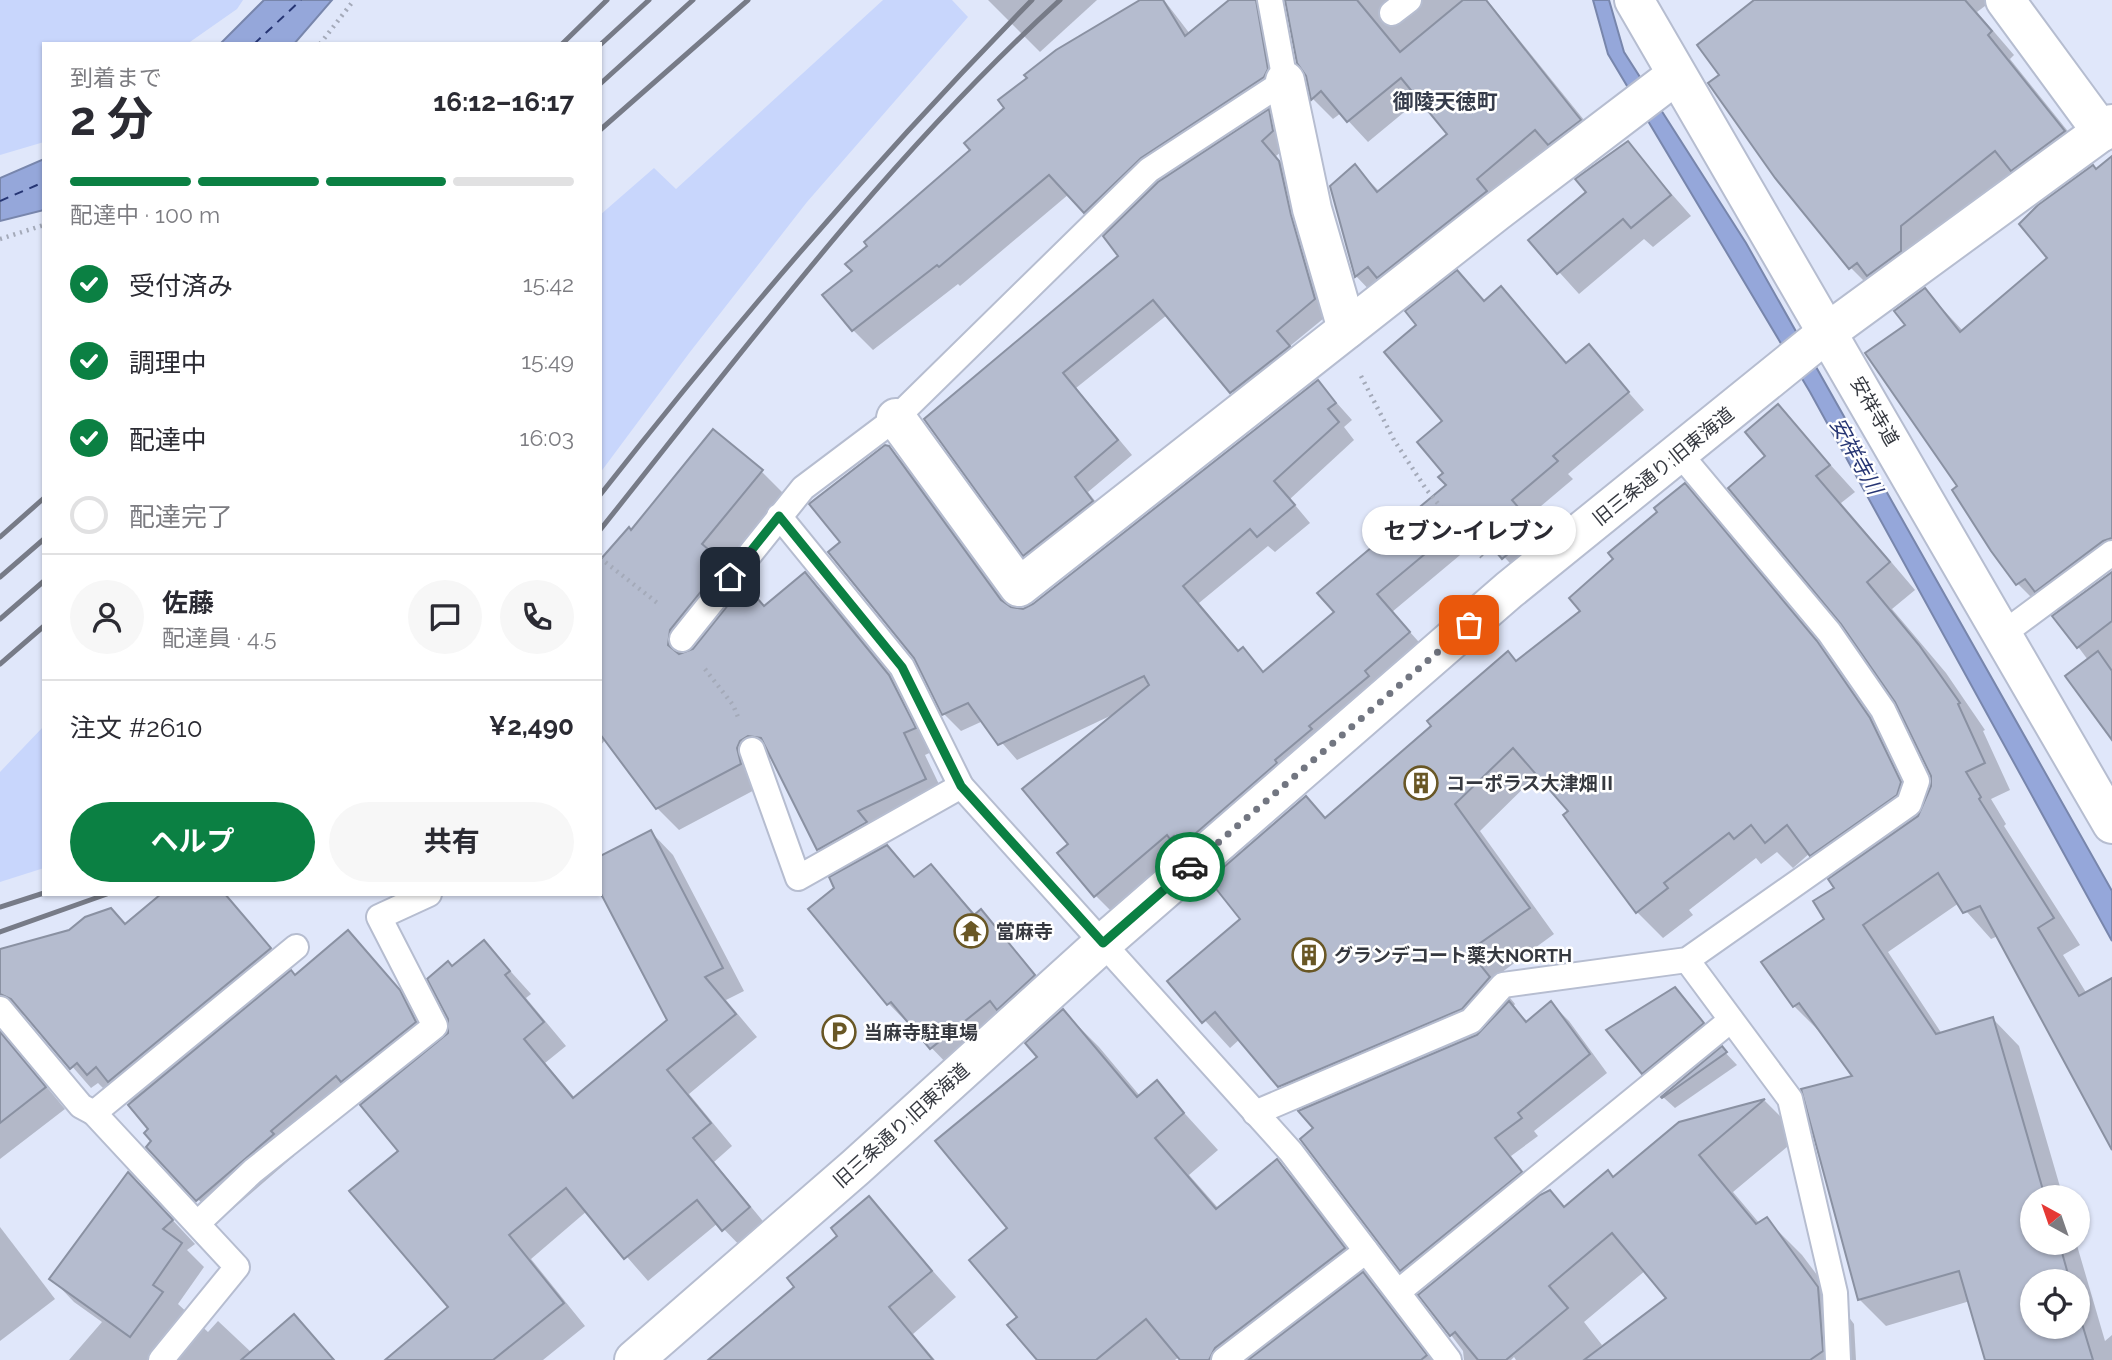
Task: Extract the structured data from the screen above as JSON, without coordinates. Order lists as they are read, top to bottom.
{
  "streets": {
    "street": ["安祥寺道", "旧三条通り;旧東海道"]
  },
  "crossings": [
    ["安祥寺道", "旧三条通り;旧東海道"]
  ],
  "districts": ["御陵天徳町"],
  "water": ["安祥寺川"],
  "places": {
    "other": ["セブン-イレブン"],
    "building": ["コーポラス大津畑Ⅱ", "グランデコート薬大NORTH"],
    "temple": ["當麻寺"],
    "parking": ["当麻寺駐車場"]
  },
  "north": "top left",
  "page": {
    "heading": ["2 分", "到着まで", "16:12–16:17"],
    "panel": [
      "佐藤",
      "配達員 · 4.5",
      "注文 #2610",
      "¥2,490"
    ],
    "bar": "配達中 · 100 m",
    "list": [
      ["受付済み", "15:42"],
      ["調理中", "15:49"],
      ["配達中", "16:03"],
      "配達完了"
    ],
    "bubble": "セブン-イレブン",
    "buttons": ["ヘルプ", "共有"]
  }
}
